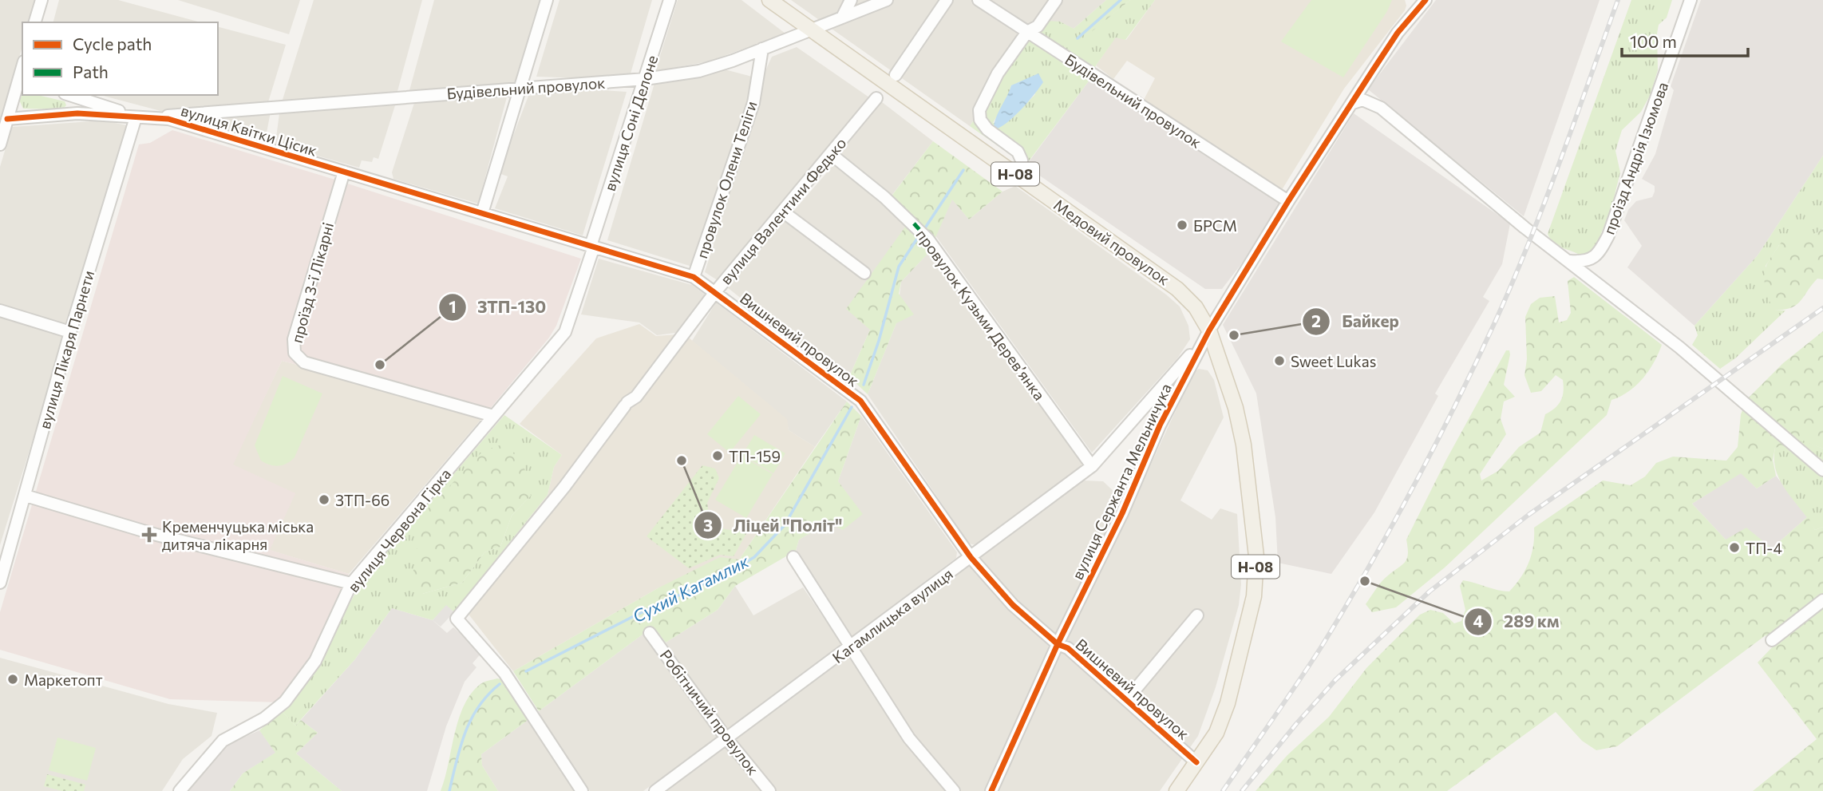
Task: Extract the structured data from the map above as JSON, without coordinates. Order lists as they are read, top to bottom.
{
  "streets": {
    "main road": ["Н-08", "Медовий провулок"],
    "street": [
      "Будівельний провулок",
      "вулиця Соні Делоне",
      "вулиця Квітки Цісик",
      "проїзд Андрія Ізюмова",
      "провулок Олени Теліги",
      "вулиця Валентини Федько",
      "проїзд 3-ї Лікарні",
      "провулок Кузьми Деревʼянка",
      "Вишневий провулок",
      "вулиця Лікаря Парнети",
      "вулиця Сержанта Мельничука",
      "вулиця Червона Гірка",
      "Кагамлицька вулиця",
      "Робітничий провулок"
    ]
  },
  "crossings": [
    ["Будівельний провулок", "вулиця Соні Делоне"],
    ["Будівельний провулок", "вулиця Квітки Цісик"],
    ["Будівельний провулок", "Н-08"],
    ["Будівельний провулок", "провулок Олени Теліги"],
    ["Будівельний провулок", "Медовий провулок"],
    ["Будівельний провулок", "вулиця Сержанта Мельничука"],
    ["вулиця Соні Делоне", "Вишневий провулок"],
    ["вулиця Соні Делоне", "вулиця Червона Гірка"],
    ["вулиця Квітки Цісик", "проїзд 3-ї Лікарні"],
    ["вулиця Квітки Цісик", "Вишневий провулок"],
    ["вулиця Квітки Цісик", "вулиця Лікаря Парнети"],
    ["Н-08", "Медовий провулок"],
    ["Н-08", "Вишневий провулок"],
    ["Н-08", "вулиця Сержанта Мельничука"],
    ["Н-08", "Кагамлицька вулиця"],
    ["провулок Олени Теліги", "Вишневий провулок"],
    ["вулиця Валентини Федько", "провулок Кузьми Деревʼянка"],
    ["вулиця Валентини Федько", "Вишневий провулок"],
    ["Медовий провулок", "вулиця Сержанта Мельничука"],
    ["Медовий провулок", "Кагамлицька вулиця"],
    ["проїзд 3-ї Лікарні", "вулиця Червона Гірка"],
    ["провулок Кузьми Деревʼянка", "Кагамлицька вулиця"],
    ["Вишневий провулок", "вулиця Сержанта Мельничука"],
    ["Вишневий провулок", "вулиця Червона Гірка"],
    ["Вишневий провулок", "Кагамлицька вулиця"],
    ["вулиця Сержанта Мельничука", "Кагамлицька вулиця"],
    ["Кагамлицька вулиця", "Робітничий провулок"]
  ],
  "water": ["Сухий Кагамлик"],
  "places": {
    "other": [
      "БРСМ",
      "Байкер",
      "Sweet Lukas",
      "ЗТП-130",
      "ТП-159",
      "Ліцей \"Політ\"",
      "ЗТП-66",
      "ТП-4",
      "289 км",
      "Маркетопт"
    ],
    "health": ["Кременчуцька міська дитяча лікарня"]
  },
  "legend": ["Cycle path", "Path"],
  "scale_bar": "100 m"
}
